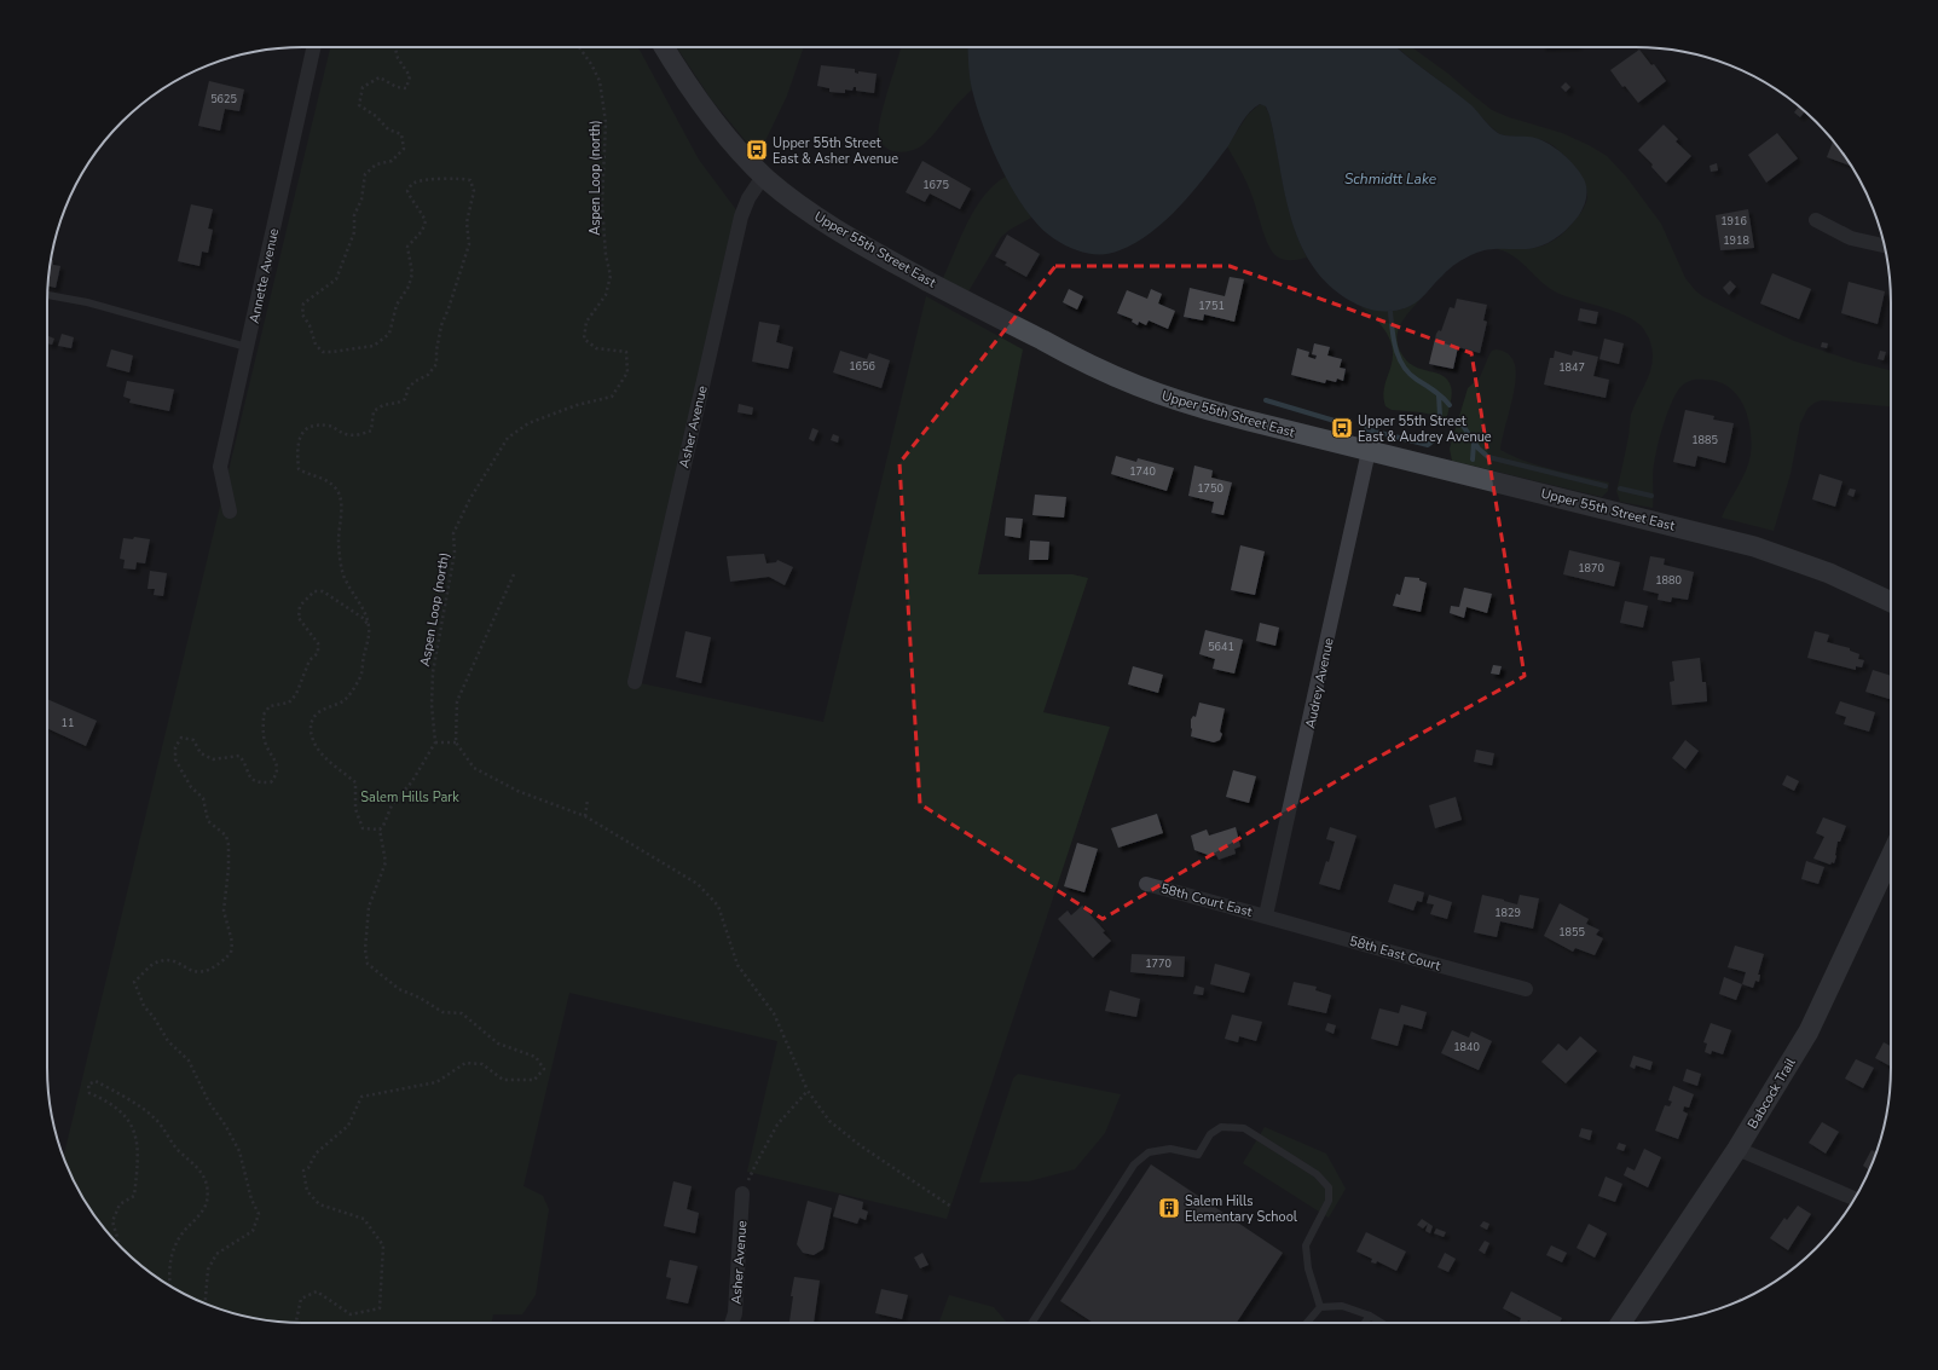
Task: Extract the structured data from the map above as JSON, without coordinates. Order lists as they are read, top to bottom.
{
  "streets": {
    "street": [
      "Upper 55th Street East",
      "Annette Avenue",
      "Asher Avenue",
      "Audrey Avenue",
      "58th Court East",
      "58th East Court",
      "Babcock Trail"
    ],
    "path": ["Aspen Loop (north)"]
  },
  "crossings": [
    ["Upper 55th Street East", "Asher Avenue"],
    ["Upper 55th Street East", "Audrey Avenue"],
    ["Audrey Avenue", "58th Court East"],
    ["Audrey Avenue", "58th East Court"],
    ["58th Court East", "58th East Court"]
  ],
  "water": ["Schmidtt Lake"],
  "parks": ["Salem Hills Park"],
  "places": {
    "bus stop": ["Upper 55th Street East & Asher Avenue", "Upper 55th Street East & Audrey Avenue"],
    "building": ["Salem Hills Elementary School"]
  },
  "house_numbers": [
    "5625",
    "1675",
    "1916",
    "1918",
    "1751",
    "1656",
    "1847",
    "1885",
    "1740",
    "1750",
    "1870",
    "1880",
    "5641",
    "11",
    "1829",
    "1855",
    "1770",
    "1840"
  ]
}
